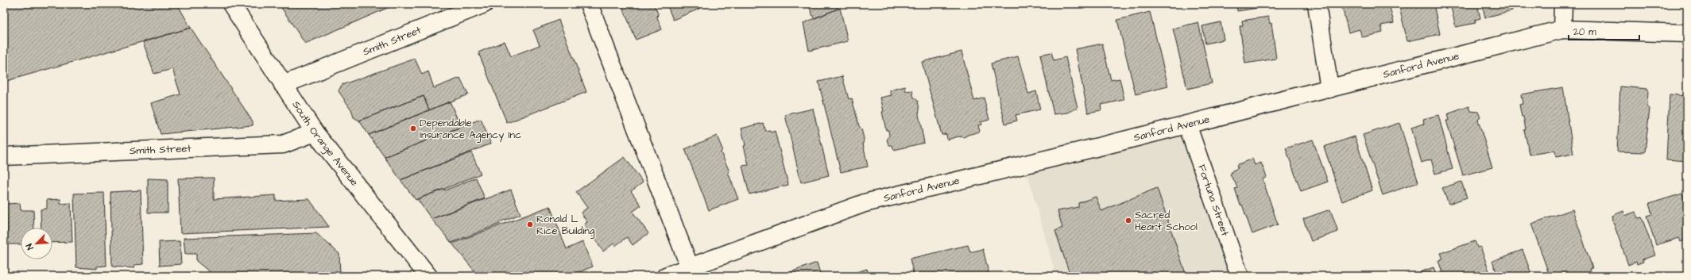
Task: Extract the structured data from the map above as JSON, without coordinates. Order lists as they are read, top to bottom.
{
  "streets": {
    "main road": [
      "Smith Street",
      "Sanford Avenue",
      "South Orange Avenue",
      "Fortuna Street"
    ]
  },
  "crossings": [
    ["Smith Street", "South Orange Avenue"],
    ["Sanford Avenue", "Fortuna Street"]
  ],
  "places": ["Dependable Insurance Agency Inc", "Sacred Heart School", "Ronald L Rice Building"],
  "scale_bar": "20 m",
  "north": "bottom left"
}
